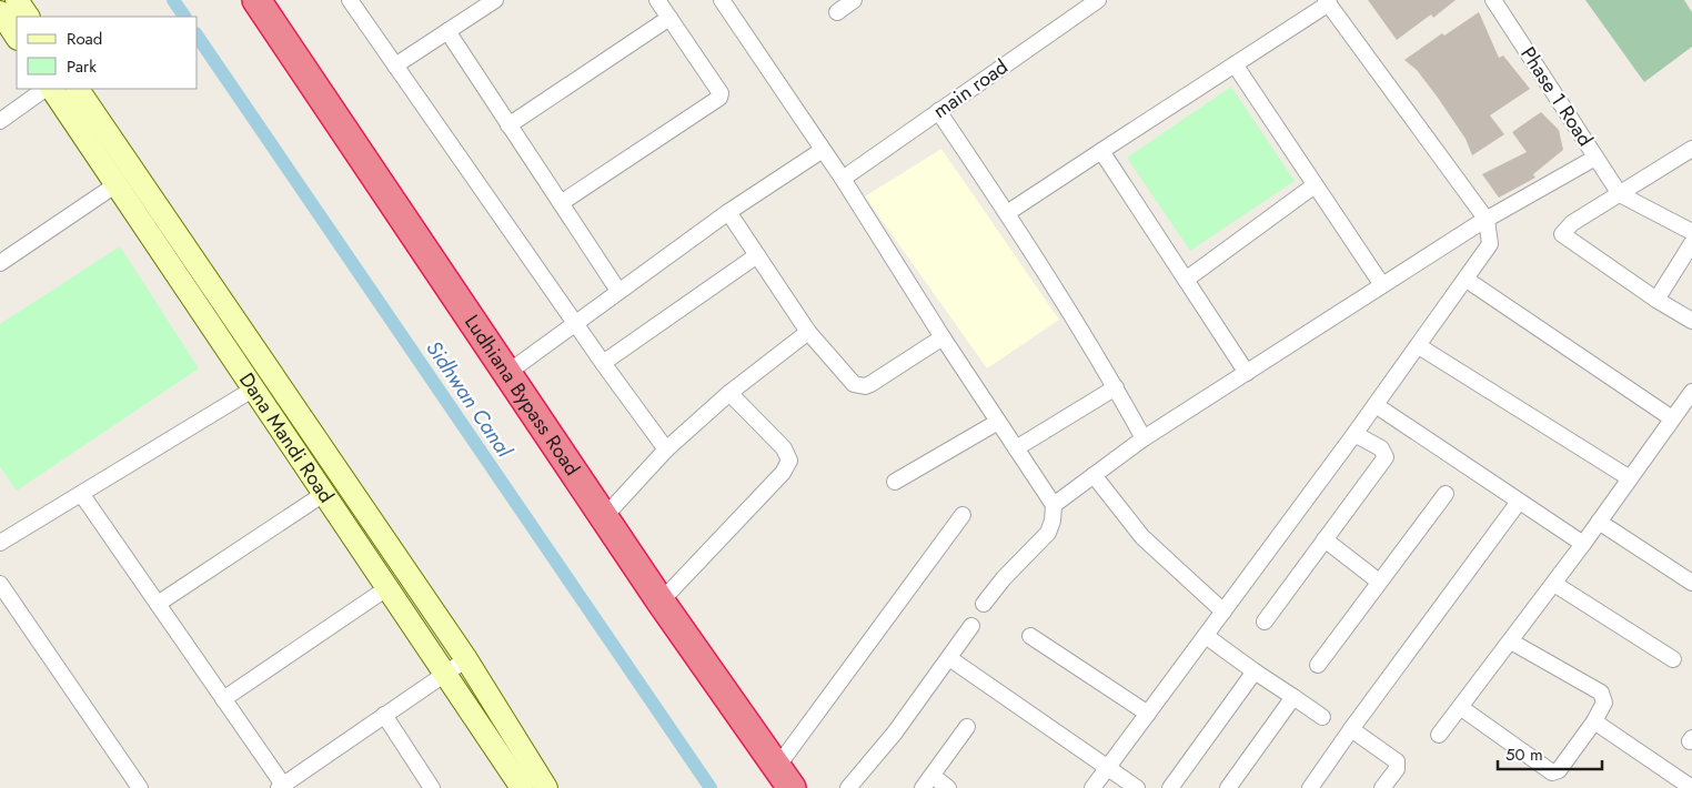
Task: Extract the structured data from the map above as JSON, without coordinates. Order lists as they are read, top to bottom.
{
  "streets": {
    "highway": ["Ludhiana Bypass Road"],
    "street": ["main road", "Phase 1 Road", "Dana Mandi Road"]
  },
  "water": ["Sidhwan Canal"],
  "legend": ["Road", "Park"],
  "scale_bar": "50 m"
}
